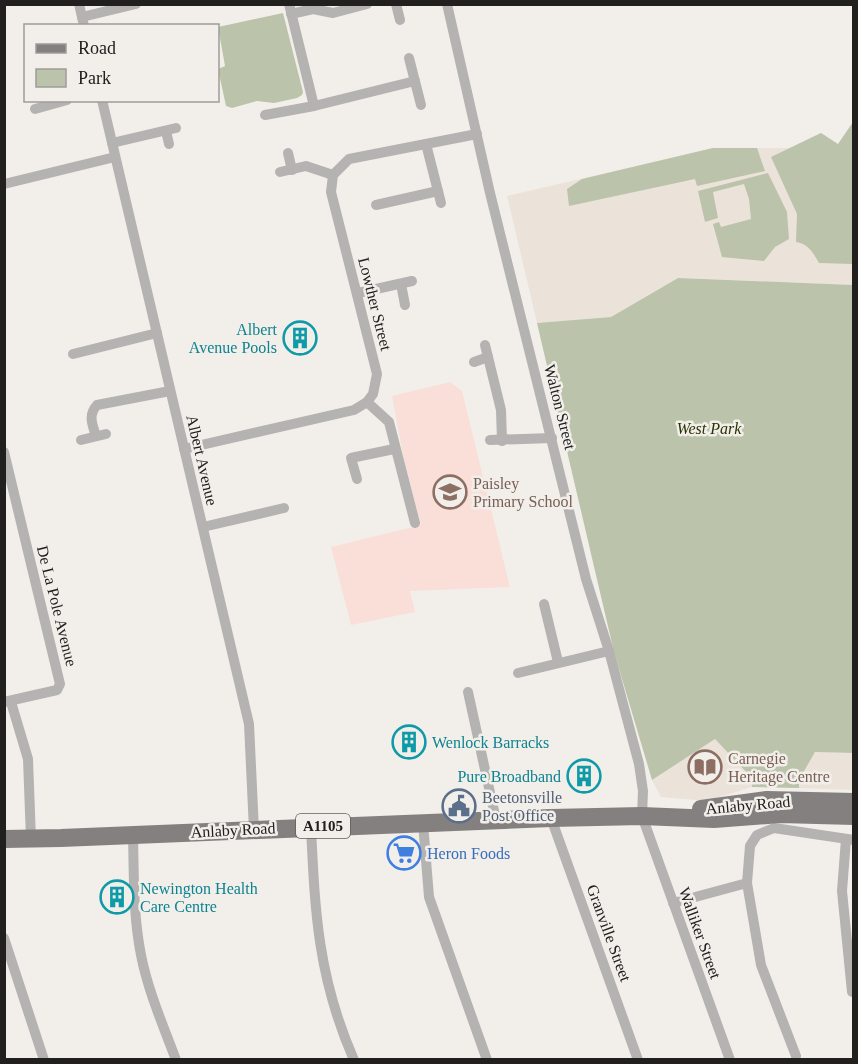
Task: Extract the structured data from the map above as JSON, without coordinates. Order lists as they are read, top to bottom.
{
  "streets": {
    "main road": ["Anlaby Road", "A1105"],
    "street": [
      "Lowther Street",
      "Walton Street",
      "Albert Avenue",
      "De La Pole Avenue",
      "Granville Street",
      "Walliker Street"
    ]
  },
  "crossings": [
    ["Walton Street", "Anlaby Road"],
    ["Walton Street", "Walliker Street"],
    ["Albert Avenue", "Anlaby Road"],
    ["De La Pole Avenue", "Anlaby Road"],
    ["Anlaby Road", "Granville Street"],
    ["Anlaby Road", "Walliker Street"]
  ],
  "parks": ["West Park"],
  "places": {
    "building": [
      "Albert Avenue Pools",
      "Wenlock Barracks",
      "Pure Broadband",
      "Newington Health Care Centre"
    ],
    "school or university": ["Paisley Primary School"],
    "library": ["Carnegie Heritage Centre"],
    "public building": ["Beetonsville Post Office"],
    "supermarket": ["Heron Foods"]
  },
  "legend": ["Road", "Park"]
}
